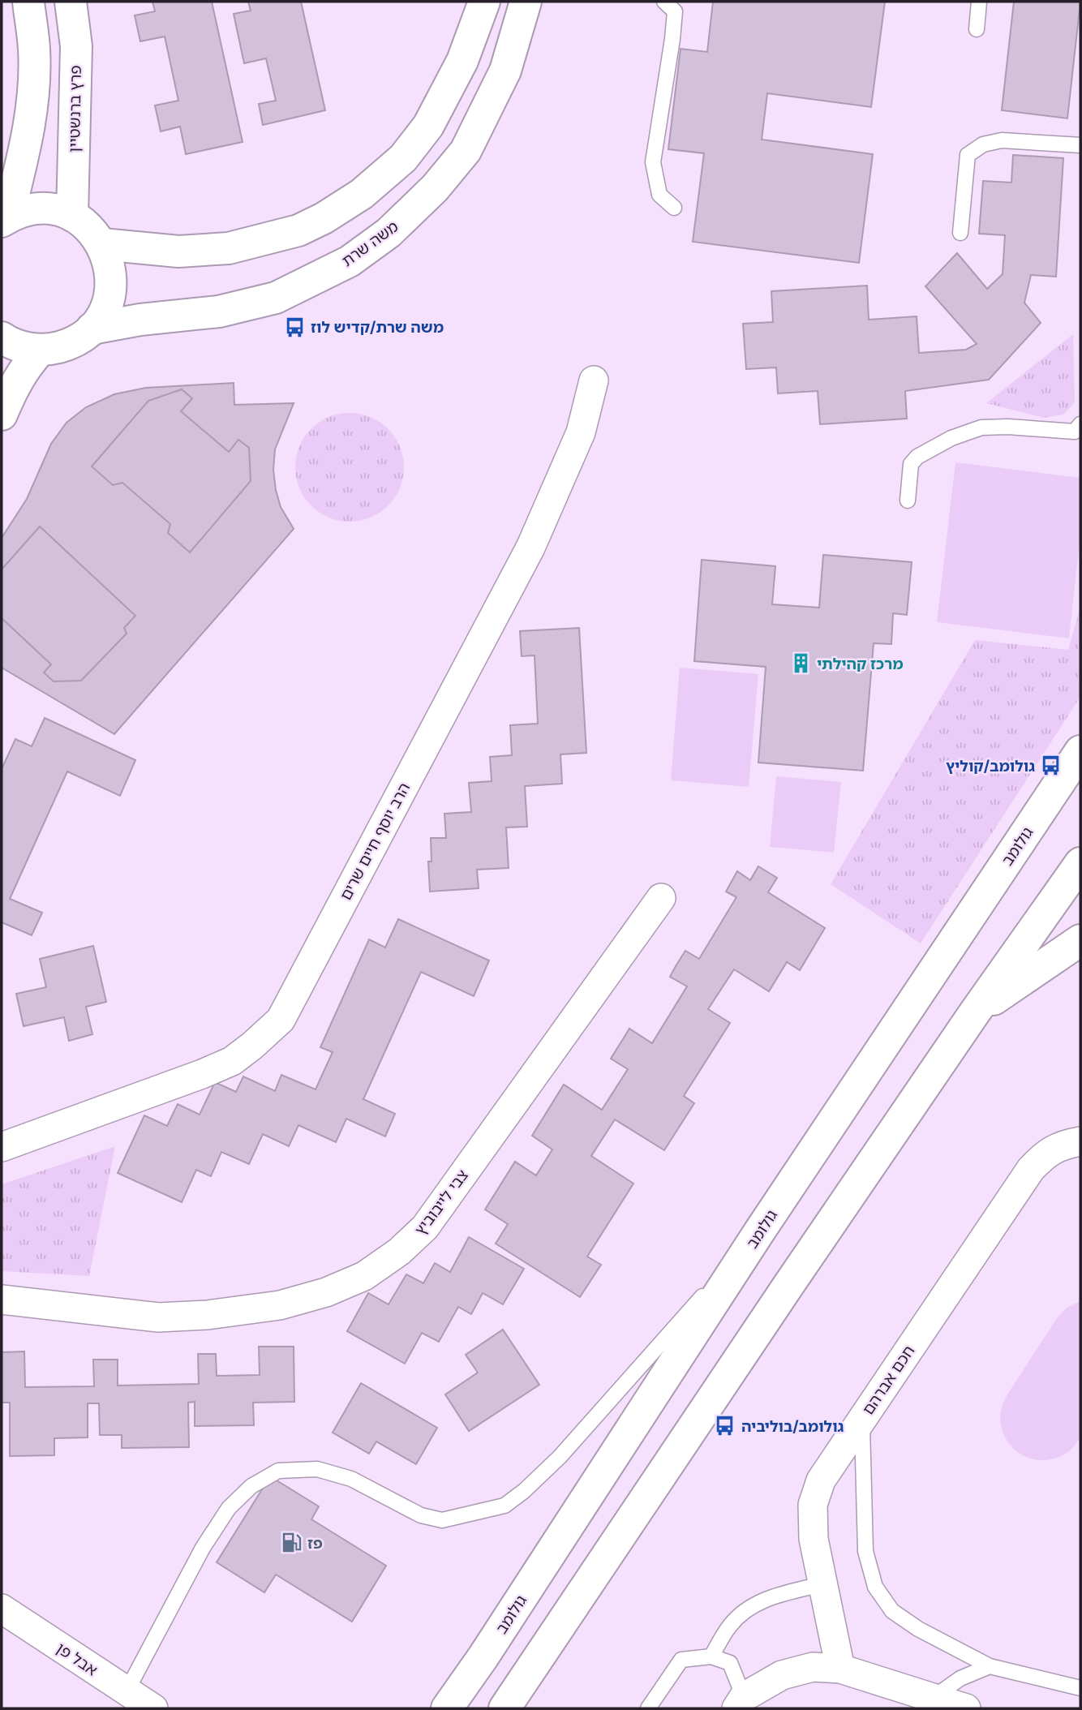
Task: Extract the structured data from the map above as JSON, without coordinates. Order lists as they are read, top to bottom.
{
  "streets": {
    "main road": ["פרץ ברנשטיין", "משה שרת", "גולומב"],
    "street": [
      "הרב יוסף חיים שרים",
      "צבי לייבוביץ",
      "חכם אברהם",
      "אבל פן"
    ]
  },
  "places": {
    "bus stop": ["משה שרת/קדיש לוז", "גולומב/קוליץ", "גולומב/בוליביה"],
    "building": ["מרכז קהילתי"],
    "fuel station": ["פז"]
  }
}
